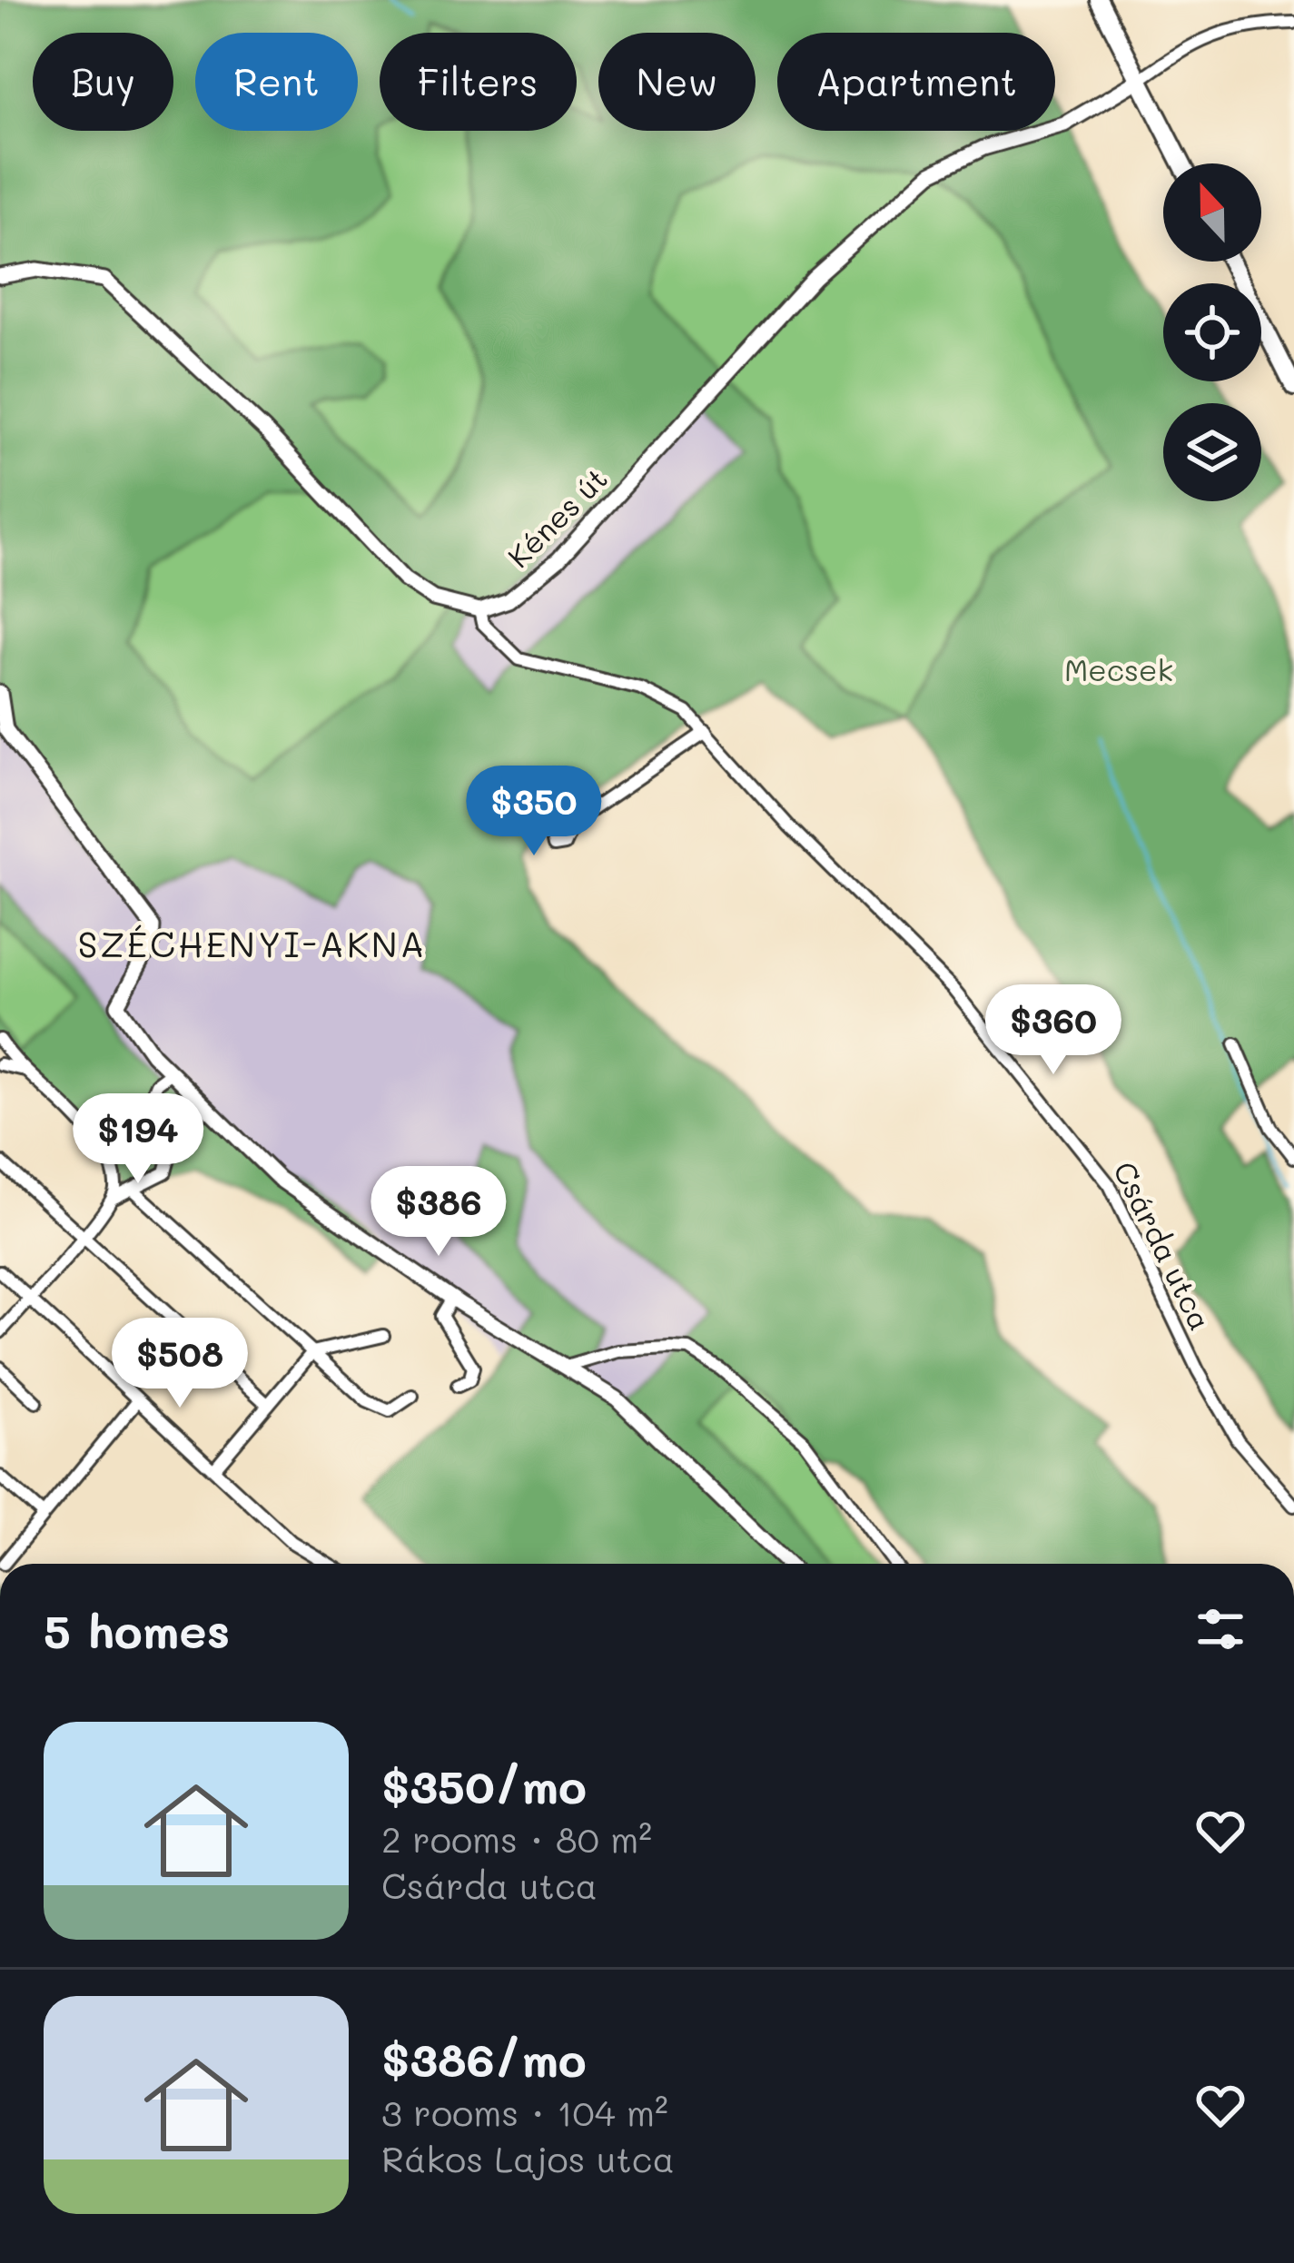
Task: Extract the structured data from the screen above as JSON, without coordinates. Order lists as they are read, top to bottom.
{
  "streets": {
    "street": ["Kénes út", "Csárda utca"]
  },
  "crossings": [
    ["Kénes út", "Csárda utca"]
  ],
  "districts": ["SZÉCHENYI-AKNA"],
  "parks": ["Mecsek"],
  "north": "top",
  "page": {
    "chip": [
      "Buy",
      "Rent",
      "Filters",
      "New",
      "Apartment"
    ],
    "price": [
      "$350",
      "$360",
      "$194",
      "$386",
      "$508"
    ],
    "heading": "5 homes",
    "list": [
      {
        "name": "$350/mo",
        "note": "2 rooms · 80 m² · Csárda utca"
      },
      {
        "name": "$386/mo",
        "note": "3 rooms · 104 m² · Rákos Lajos utca"
      }
    ]
  }
}
